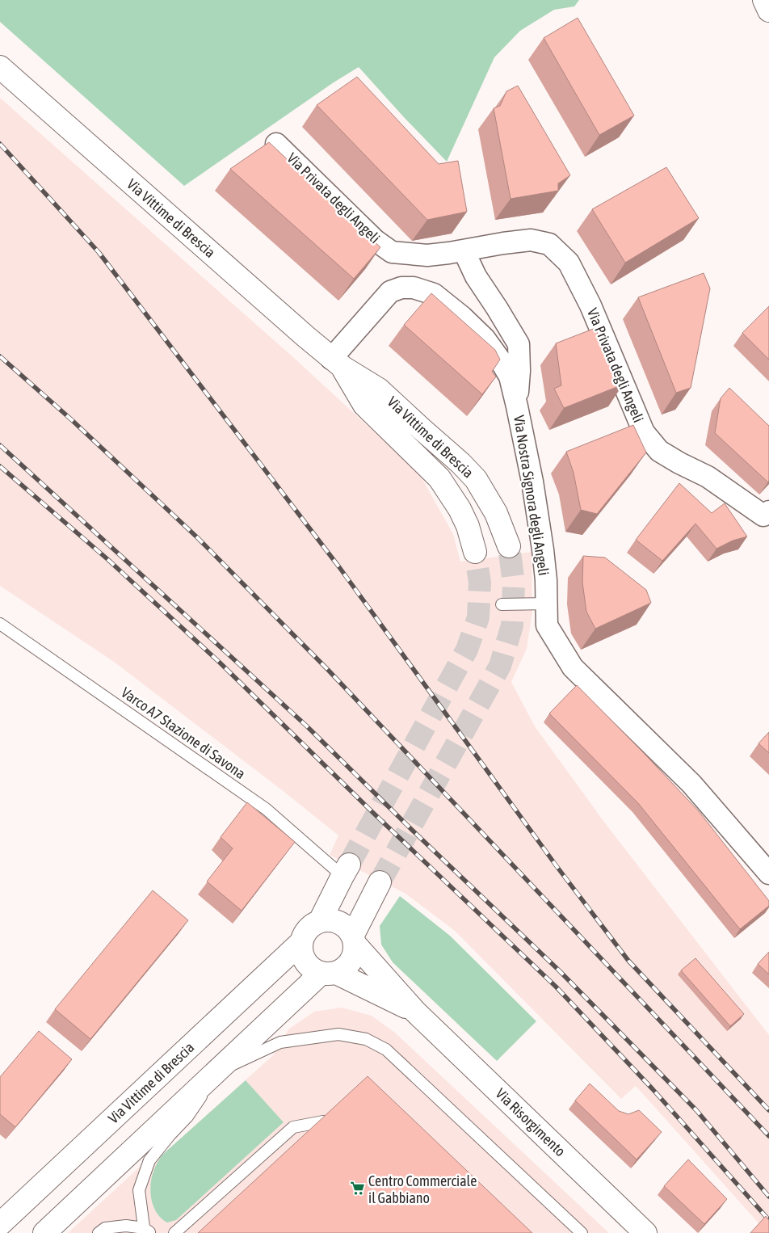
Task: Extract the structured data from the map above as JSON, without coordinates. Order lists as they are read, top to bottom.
{
  "streets": {
    "main road": ["Via Vittime di Brescia", "Via Risorgimento"],
    "street": ["Via Privata degli Angeli", "Via Nostra Signora degli Angeli"],
    "lane": ["Varco A7 Stazione di Savona"]
  },
  "crossings": [
    ["Via Vittime di Brescia", "Via Nostra Signora degli Angeli"],
    ["Via Vittime di Brescia", "Via Risorgimento"]
  ],
  "places": {
    "supermarket": ["Centro Commerciale il Gabbiano"]
  }
}
